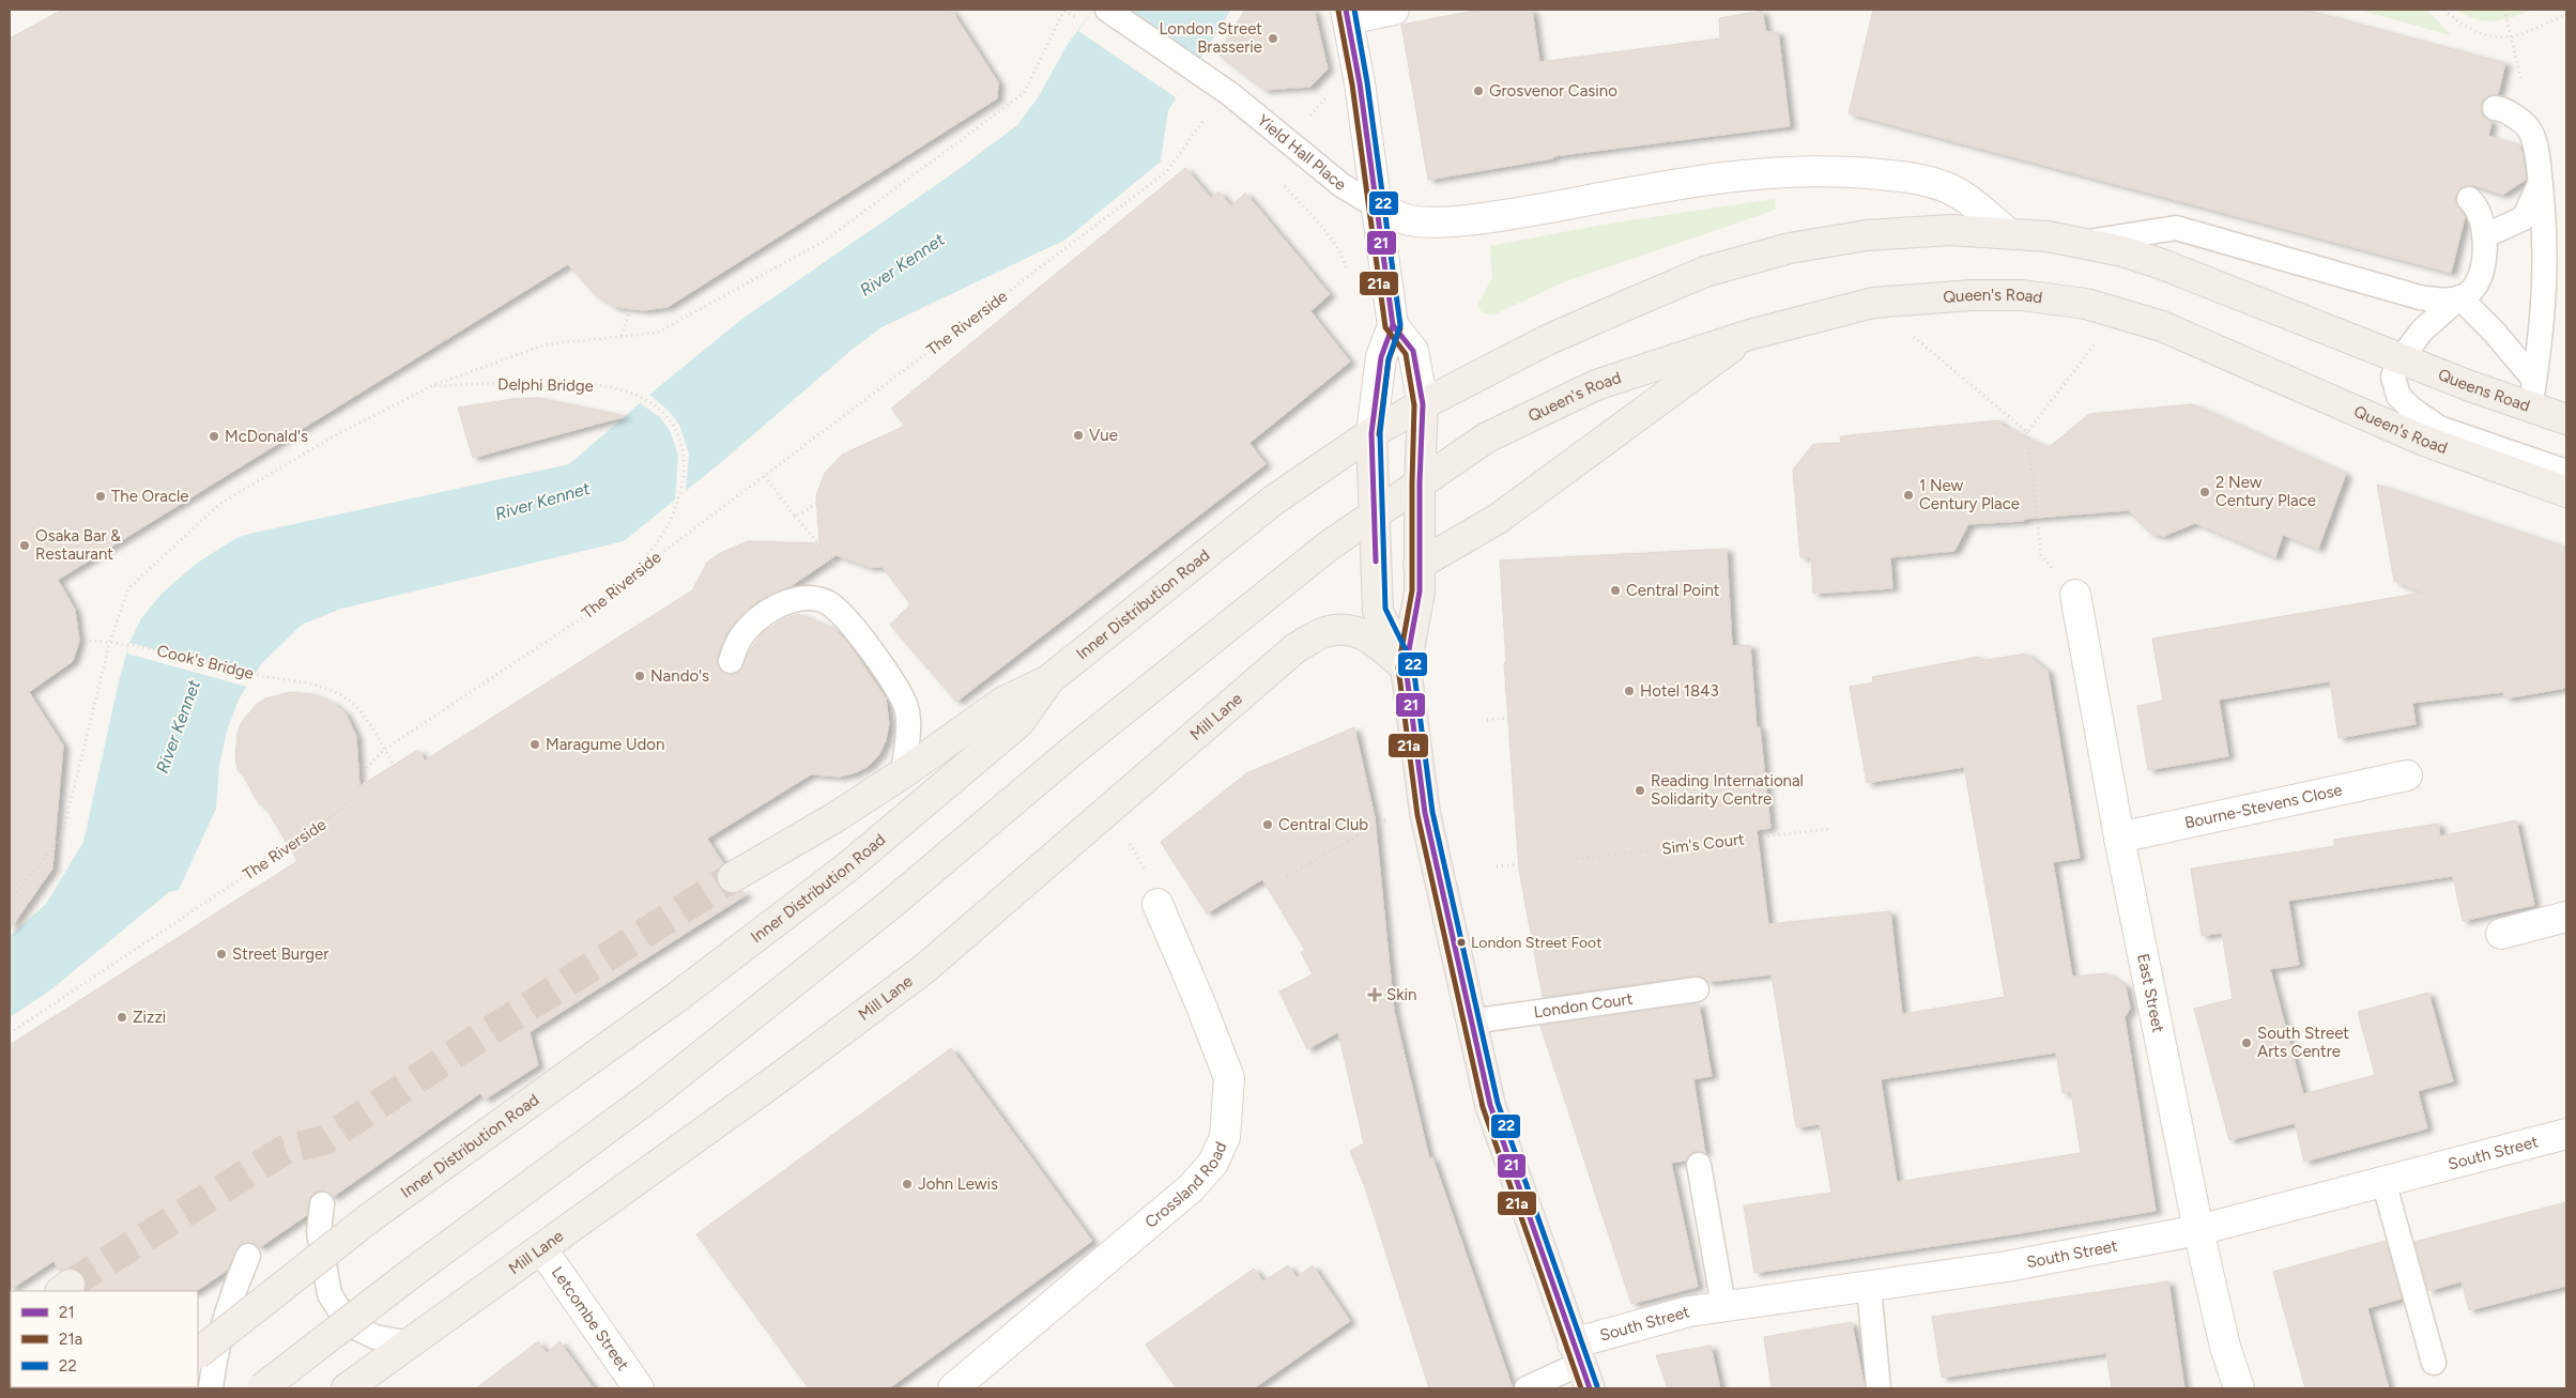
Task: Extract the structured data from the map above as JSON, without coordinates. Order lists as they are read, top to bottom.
{
  "streets": {
    "main road": [
      "Queen's Road",
      "Queens Road",
      "Inner Distribution Road",
      "Mill Lane"
    ],
    "street": [
      "Bourne-Stevens Close",
      "East Street",
      "South Street",
      "Crossland Road",
      "Letcombe Street"
    ],
    "lane": ["Yield Hall Place", "London Court"],
    "path": [
      "The Riverside",
      "Delphi Bridge",
      "Cook's Bridge",
      "Sim's Court"
    ]
  },
  "crossings": [
    ["The Riverside", "Delphi Bridge"],
    ["The Riverside", "Cook's Bridge"],
    ["Mill Lane", "Letcombe Street"],
    ["Bourne-Stevens Close", "East Street"],
    ["East Street", "South Street"]
  ],
  "water": ["River Kennet"],
  "places": {
    "other": [
      "London Street Brasserie",
      "Grosvenor Casino",
      "Vue",
      "McDonald's",
      "2 New Century Place",
      "1 New Century Place",
      "The Oracle",
      "Osaka Bar & Restaurant",
      "Central Point",
      "Nando's",
      "Hotel 1843",
      "Maragume Udon",
      "Reading International Solidarity Centre",
      "Central Club",
      "London Street Foot",
      "Street Burger",
      "Zizzi",
      "South Street Arts Centre",
      "John Lewis"
    ],
    "health": ["Skin"]
  },
  "lines": ["transit line 21", "transit line 22", "transit line 21a"],
  "legend": ["21", "21a", "22"]
}
